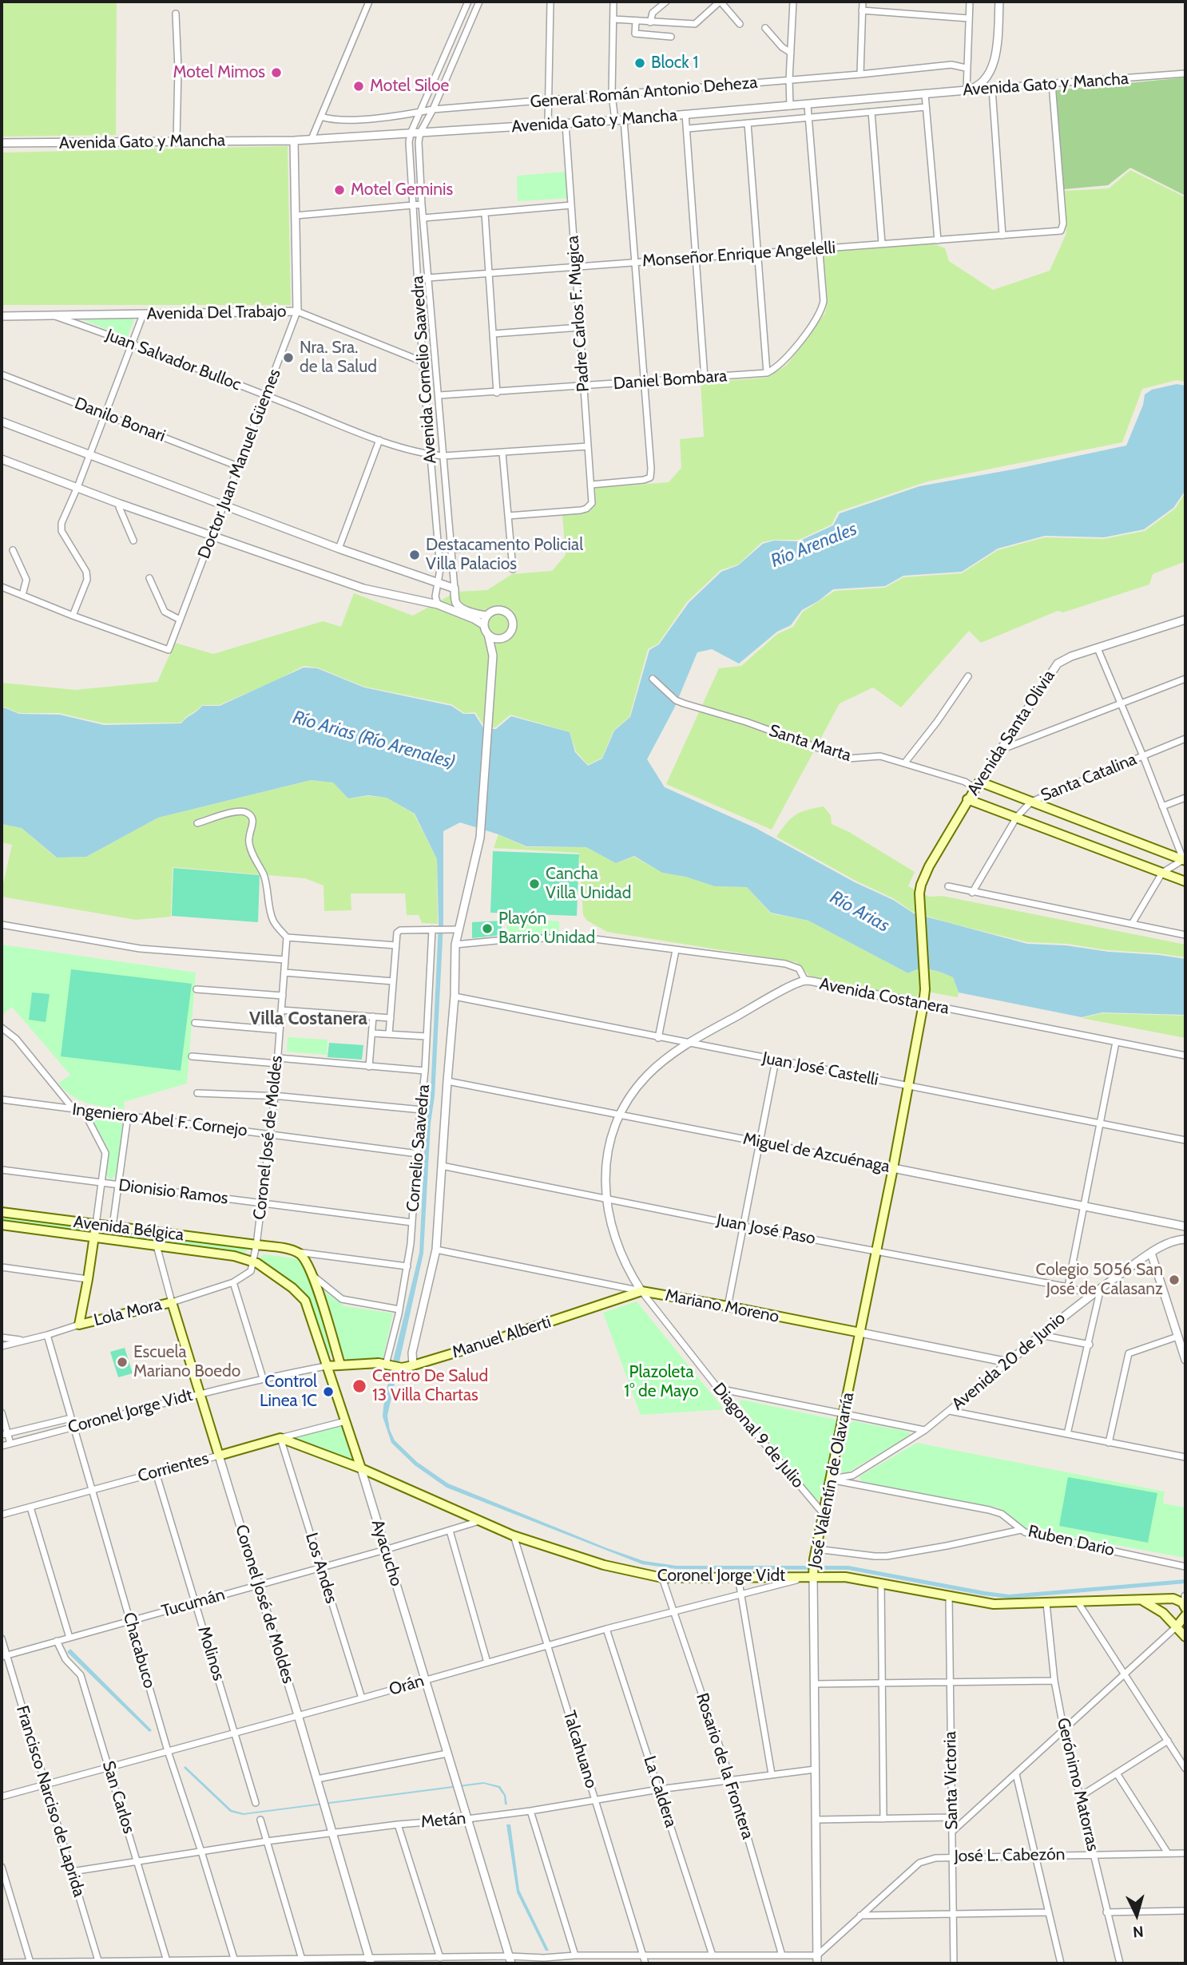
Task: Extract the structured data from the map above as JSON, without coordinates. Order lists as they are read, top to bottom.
{
  "streets": {
    "main road": [
      "Avenida Santa Olivia",
      "Santa Marta",
      "Coronel José de Moldes",
      "Avenida Bélgica",
      "Mariano Moreno",
      "Lola Mora",
      "Manuel Alberti",
      "Coronel Jorge Vidt",
      "Corrientes",
      "José Valentín de Olavarría",
      "Ayacucho"
    ],
    "street": [
      "Avenida Gato y Mancha",
      "General Román Antonio Deheza",
      "Monseñor Enrique Angelelli",
      "Avenida Del Trabajo",
      "Padre Carlos F. Mugica",
      "Juan Salvador Bulloc",
      "Avenida Cornelio Saavedra",
      "Daniel Bombara",
      "Danilo Bonari",
      "Doctor Juan Manuel Güemes",
      "Santa Catalina",
      "Avenida Costanera",
      "Juan José Castelli",
      "Ingeniero Abel F. Cornejo",
      "Cornelio Saavedra",
      "Miguel de Azcuénaga",
      "Dionisio Ramos",
      "Juan José Paso",
      "Avenida 20 de Junio",
      "Diagonal 9 de Julio",
      "Ruben Dario",
      "Los Andes",
      "Tucumán",
      "Chacabuco",
      "Molinos",
      "Orán",
      "Talcahuano",
      "Rosario de la Frontera",
      "Santa Victoria",
      "Gerónimo Matorras",
      "La Caldera",
      "San Carlos",
      "Francisco Narciso de Laprida",
      "Metán",
      "José L. Cabezón"
    ]
  },
  "crossings": [
    ["Avenida Gato y Mancha", "Monseñor Enrique Angelelli"],
    ["Avenida Gato y Mancha", "Padre Carlos F. Mugica"],
    ["Avenida Gato y Mancha", "Avenida Cornelio Saavedra"],
    ["Avenida Gato y Mancha", "Doctor Juan Manuel Güemes"],
    ["Monseñor Enrique Angelelli", "Padre Carlos F. Mugica"],
    ["Monseñor Enrique Angelelli", "Avenida Cornelio Saavedra"],
    ["Avenida Del Trabajo", "Juan Salvador Bulloc"],
    ["Avenida Del Trabajo", "Avenida Cornelio Saavedra"],
    ["Avenida Del Trabajo", "Doctor Juan Manuel Güemes"],
    ["Padre Carlos F. Mugica", "Juan Salvador Bulloc"],
    ["Padre Carlos F. Mugica", "Daniel Bombara"],
    ["Juan Salvador Bulloc", "Avenida Cornelio Saavedra"],
    ["Juan Salvador Bulloc", "Doctor Juan Manuel Güemes"],
    ["Avenida Cornelio Saavedra", "Daniel Bombara"],
    ["Danilo Bonari", "Doctor Juan Manuel Güemes"],
    ["Avenida Santa Olivia", "Santa Marta"],
    ["Avenida Santa Olivia", "José Valentín de Olavarría"],
    ["Santa Marta", "Santa Catalina"],
    ["Avenida Costanera", "Cornelio Saavedra"],
    ["Avenida Costanera", "Diagonal 9 de Julio"],
    ["Avenida Costanera", "José Valentín de Olavarría"],
    ["Juan José Castelli", "Cornelio Saavedra"],
    ["Juan José Castelli", "Diagonal 9 de Julio"],
    ["Juan José Castelli", "José Valentín de Olavarría"],
    ["Ingeniero Abel F. Cornejo", "Coronel José de Moldes"],
    ["Ingeniero Abel F. Cornejo", "Cornelio Saavedra"],
    ["Coronel José de Moldes", "Dionisio Ramos"],
    ["Coronel José de Moldes", "Avenida Bélgica"],
    ["Coronel José de Moldes", "Lola Mora"],
    ["Coronel José de Moldes", "Coronel Jorge Vidt"],
    ["Coronel José de Moldes", "Corrientes"],
    ["Coronel José de Moldes", "Ayacucho"],
    ["Coronel José de Moldes", "Tucumán"],
    ["Coronel José de Moldes", "Orán"],
    ["Coronel José de Moldes", "Metán"],
    ["Cornelio Saavedra", "Miguel de Azcuénaga"],
    ["Cornelio Saavedra", "Dionisio Ramos"],
    ["Cornelio Saavedra", "Juan José Paso"],
    ["Cornelio Saavedra", "Mariano Moreno"],
    ["Cornelio Saavedra", "Manuel Alberti"],
    ["Miguel de Azcuénaga", "Diagonal 9 de Julio"],
    ["Miguel de Azcuénaga", "José Valentín de Olavarría"],
    ["Avenida Bélgica", "Ayacucho"],
    ["Juan José Paso", "Avenida 20 de Junio"],
    ["Juan José Paso", "Diagonal 9 de Julio"],
    ["Juan José Paso", "José Valentín de Olavarría"],
    ["Mariano Moreno", "Manuel Alberti"],
    ["Mariano Moreno", "Avenida 20 de Junio"],
    ["Mariano Moreno", "Diagonal 9 de Julio"],
    ["Mariano Moreno", "José Valentín de Olavarría"],
    ["Lola Mora", "Chacabuco"],
    ["Manuel Alberti", "Coronel Jorge Vidt"],
    ["Manuel Alberti", "Diagonal 9 de Julio"],
    ["Manuel Alberti", "Ayacucho"],
    ["Avenida 20 de Junio", "José Valentín de Olavarría"],
    ["Avenida 20 de Junio", "Ruben Dario"],
    ["Coronel Jorge Vidt", "Corrientes"],
    ["Coronel Jorge Vidt", "José Valentín de Olavarría"],
    ["Coronel Jorge Vidt", "Ayacucho"],
    ["Coronel Jorge Vidt", "Los Andes"],
    ["Coronel Jorge Vidt", "Tucumán"],
    ["Coronel Jorge Vidt", "Chacabuco"],
    ["Coronel Jorge Vidt", "Orán"],
    ["Coronel Jorge Vidt", "Talcahuano"],
    ["Coronel Jorge Vidt", "Rosario de la Frontera"],
    ["Coronel Jorge Vidt", "Santa Victoria"],
    ["Coronel Jorge Vidt", "Gerónimo Matorras"],
    ["Diagonal 9 de Julio", "José Valentín de Olavarría"],
    ["Corrientes", "Ayacucho"],
    ["Corrientes", "Los Andes"],
    ["Corrientes", "Chacabuco"],
    ["Corrientes", "Molinos"],
    ["José Valentín de Olavarría", "Ruben Dario"],
    ["José Valentín de Olavarría", "Orán"],
    ["José Valentín de Olavarría", "Metán"],
    ["Ayacucho", "Tucumán"],
    ["Ayacucho", "Orán"],
    ["Ayacucho", "Metán"],
    ["Los Andes", "Tucumán"],
    ["Los Andes", "Orán"],
    ["Tucumán", "Chacabuco"],
    ["Tucumán", "Molinos"],
    ["Tucumán", "San Carlos"],
    ["Tucumán", "Francisco Narciso de Laprida"],
    ["Chacabuco", "Orán"],
    ["Chacabuco", "Metán"],
    ["Molinos", "Orán"],
    ["Orán", "Talcahuano"],
    ["Orán", "Rosario de la Frontera"],
    ["Orán", "La Caldera"],
    ["Orán", "San Carlos"],
    ["Orán", "Francisco Narciso de Laprida"],
    ["Talcahuano", "Metán"],
    ["Rosario de la Frontera", "Metán"],
    ["Santa Victoria", "José L. Cabezón"],
    ["Gerónimo Matorras", "José L. Cabezón"],
    ["La Caldera", "Metán"],
    ["San Carlos", "Metán"],
    ["Francisco Narciso de Laprida", "Metán"]
  ],
  "districts": ["Villa Costanera"],
  "water": ["Río Arenales", "Río Arias (Río Arenales)", "Río Arias"],
  "parks": ["Plazoleta 1° de Mayo"],
  "places": [
    "Block 1",
    "Motel Mimos",
    "Motel Siloe",
    "Motel Geminis",
    "Nra. Sra. de la Salud",
    "Destacamento Policial Villa Palacios",
    "Cancha Villa Unidad",
    "Playón Barrio Unidad",
    "Colegio 5056 San José de Calasanz",
    "Escuela Mariano Boedo",
    "Centro De Salud 13 Villa Chartas",
    "Control Linea 1C"
  ],
  "north": "bottom"
}
